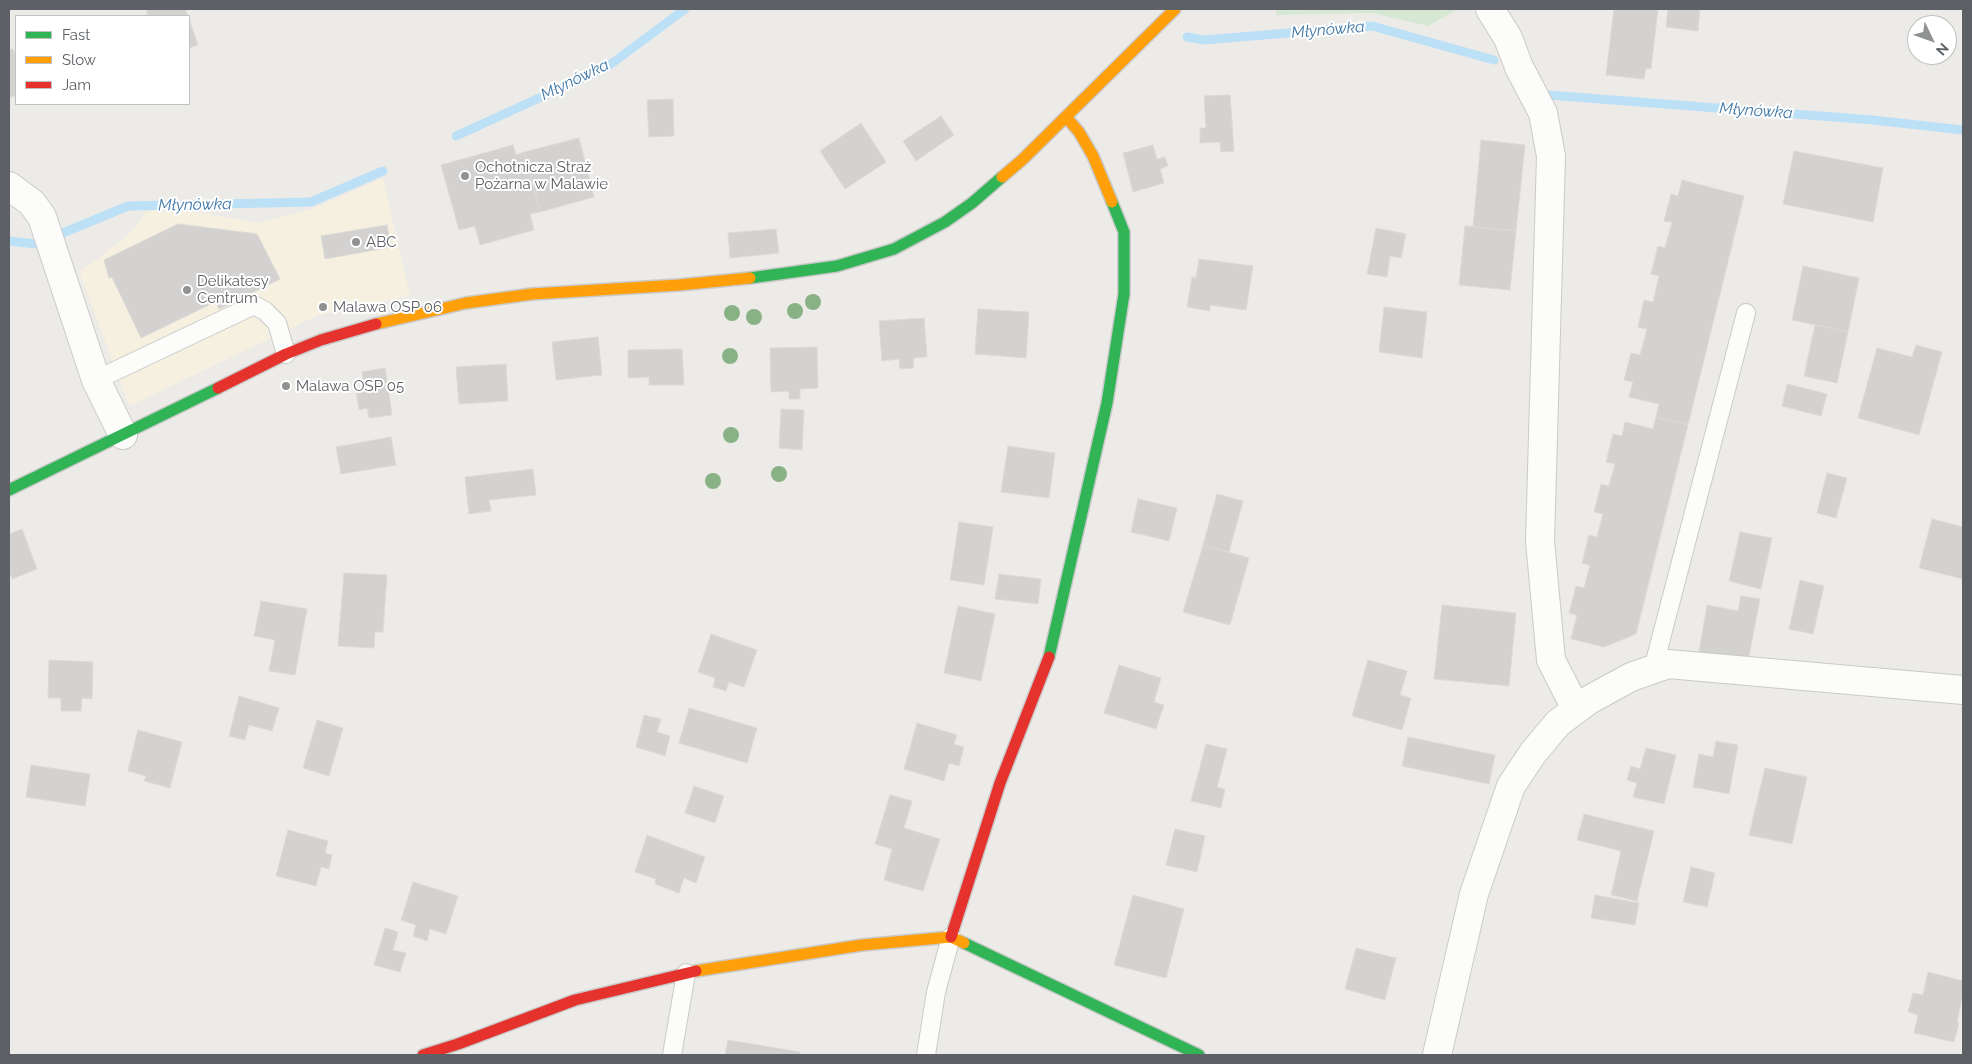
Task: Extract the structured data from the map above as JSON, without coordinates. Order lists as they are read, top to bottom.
{
  "water": ["Młynówka"],
  "places": [
    "Ochotnicza Straż Pożarna w Malawie",
    "ABC",
    "Delikatesy Centrum",
    "Malawa OSP 06",
    "Malawa OSP 05"
  ],
  "legend": ["Fast", "Slow", "Jam"],
  "north": "bottom right"
}
